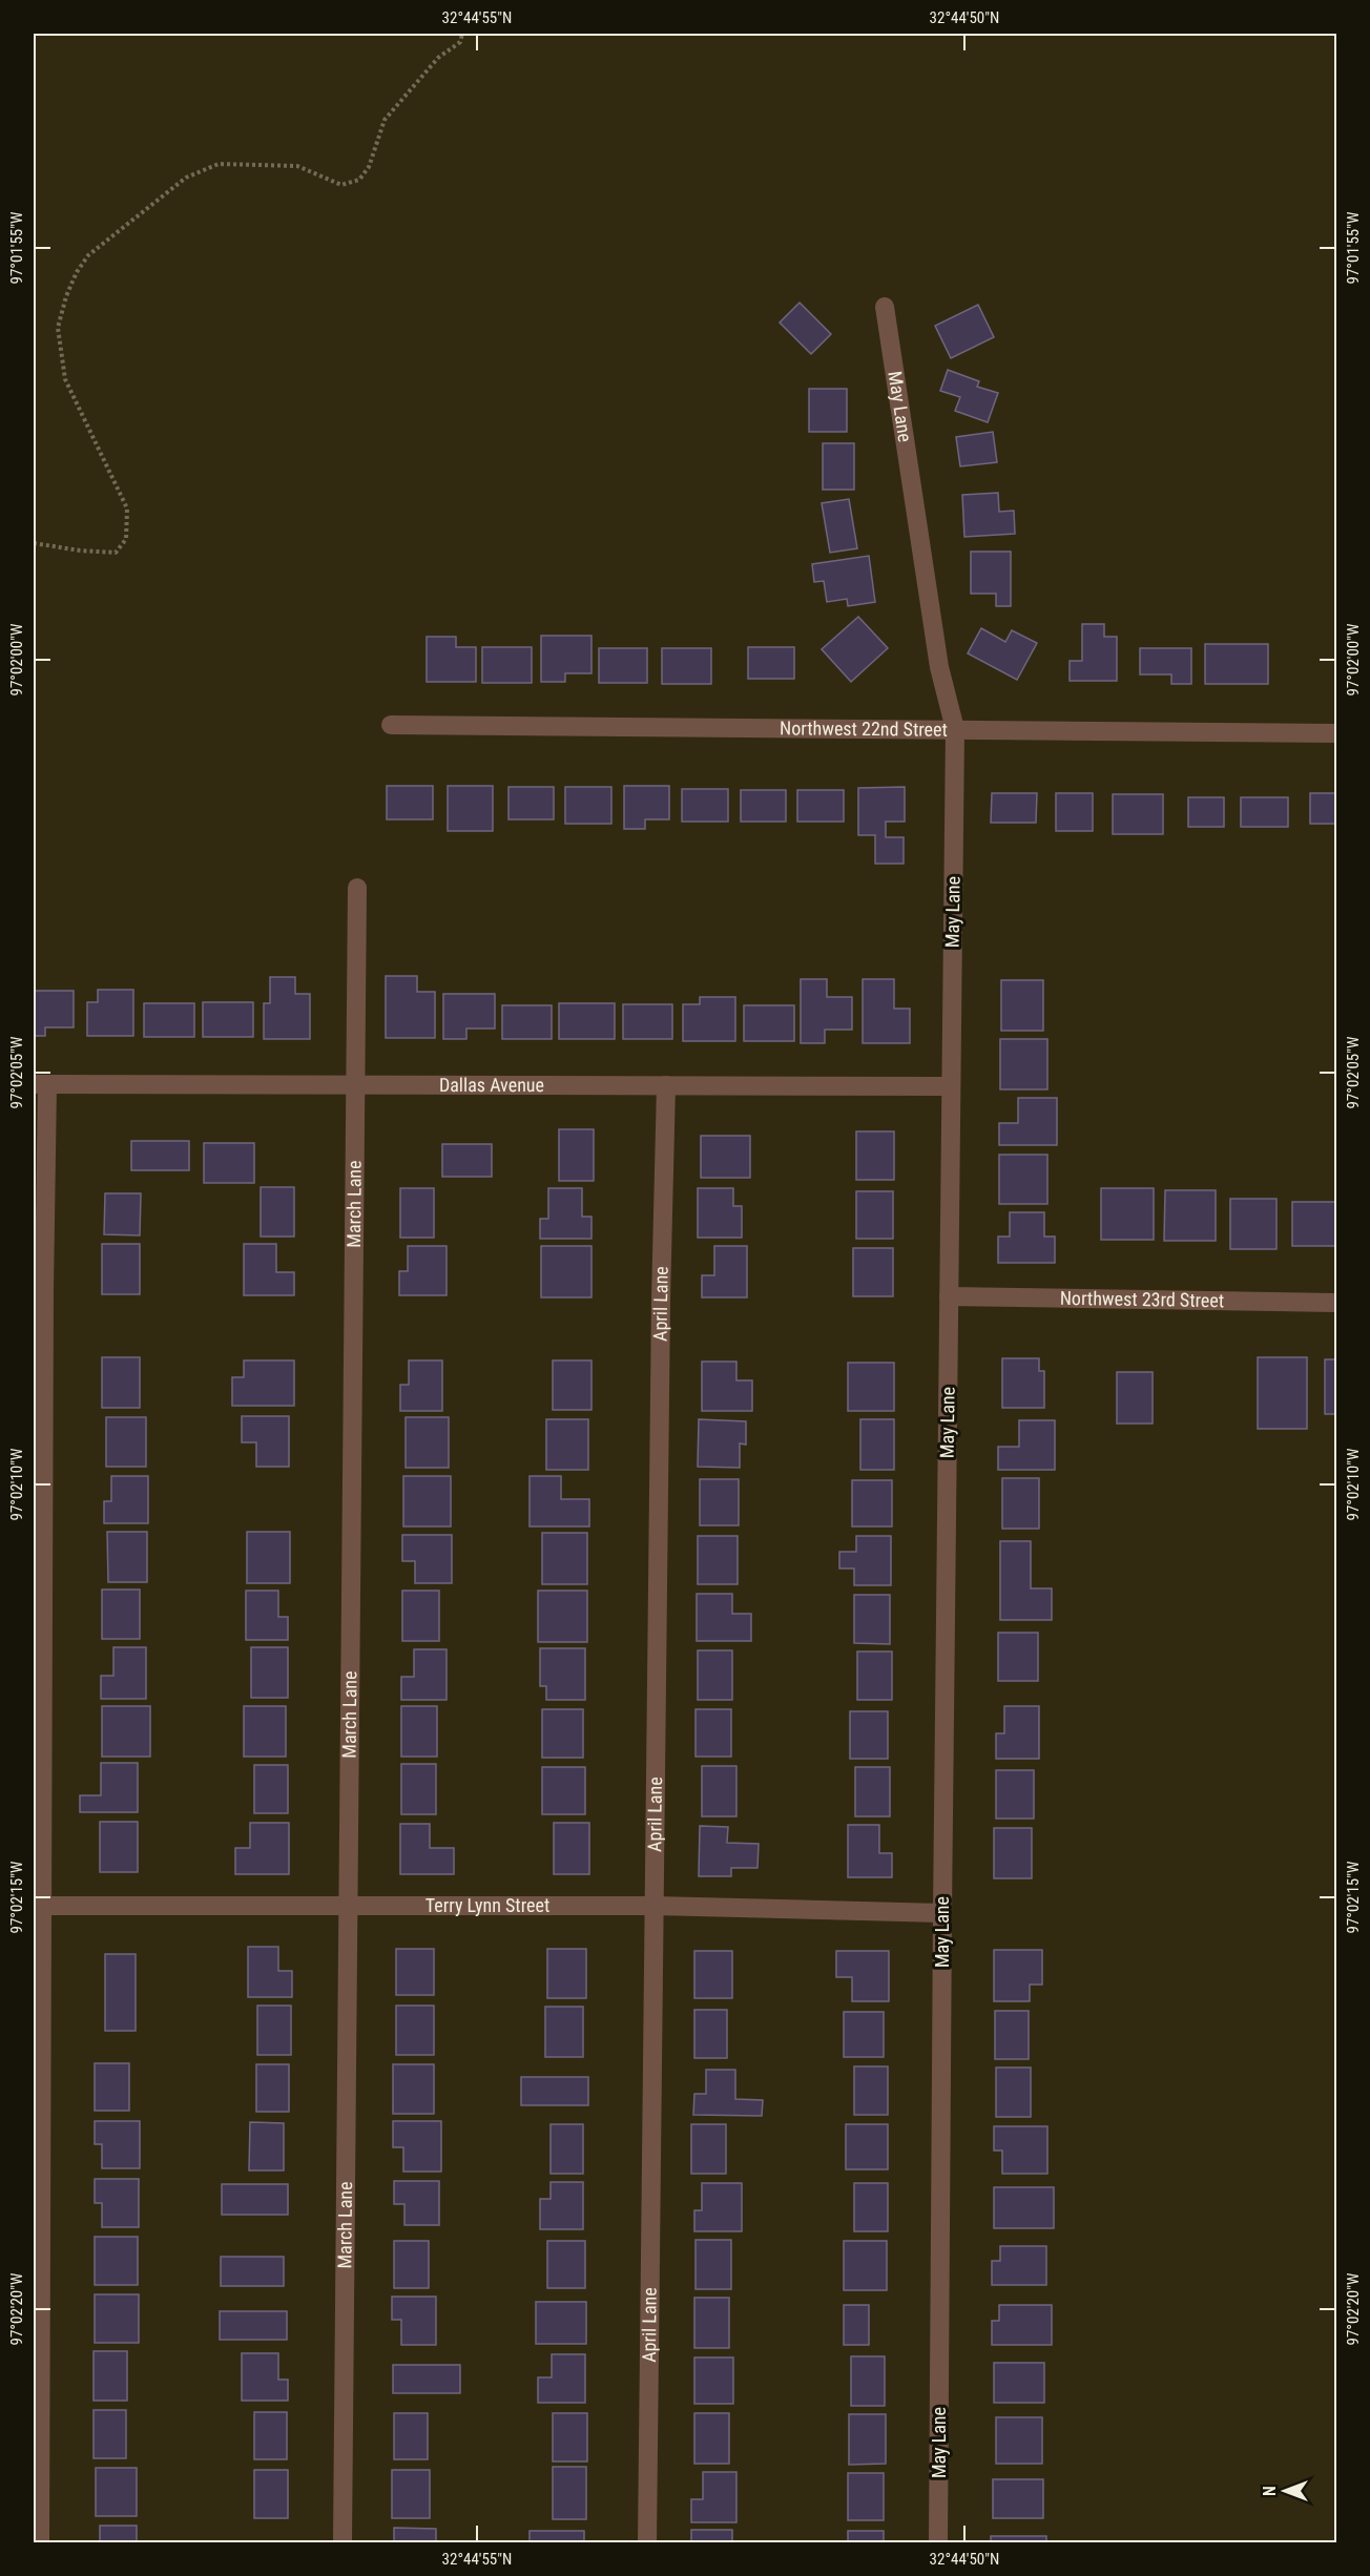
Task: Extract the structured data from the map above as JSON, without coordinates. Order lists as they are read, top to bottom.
{
  "streets": {
    "street": [
      "May Lane",
      "Northwest 22nd Street",
      "Dallas Avenue",
      "March Lane",
      "Northwest 23rd Street",
      "April Lane",
      "Terry Lynn Street"
    ]
  },
  "crossings": [
    ["May Lane", "Northwest 22nd Street"],
    ["May Lane", "Dallas Avenue"],
    ["May Lane", "Northwest 23rd Street"],
    ["May Lane", "Terry Lynn Street"],
    ["Dallas Avenue", "March Lane"],
    ["Dallas Avenue", "April Lane"],
    ["March Lane", "Terry Lynn Street"],
    ["April Lane", "Terry Lynn Street"]
  ],
  "north": "left",
  "coordinates": [
    "32°44'55\"N",
    "32°44'50\"N",
    "97°01'55\"W",
    "97°02'00\"W",
    "97°02'05\"W",
    "97°02'10\"W",
    "97°02'15\"W",
    "97°02'20\"W"
  ]
}
